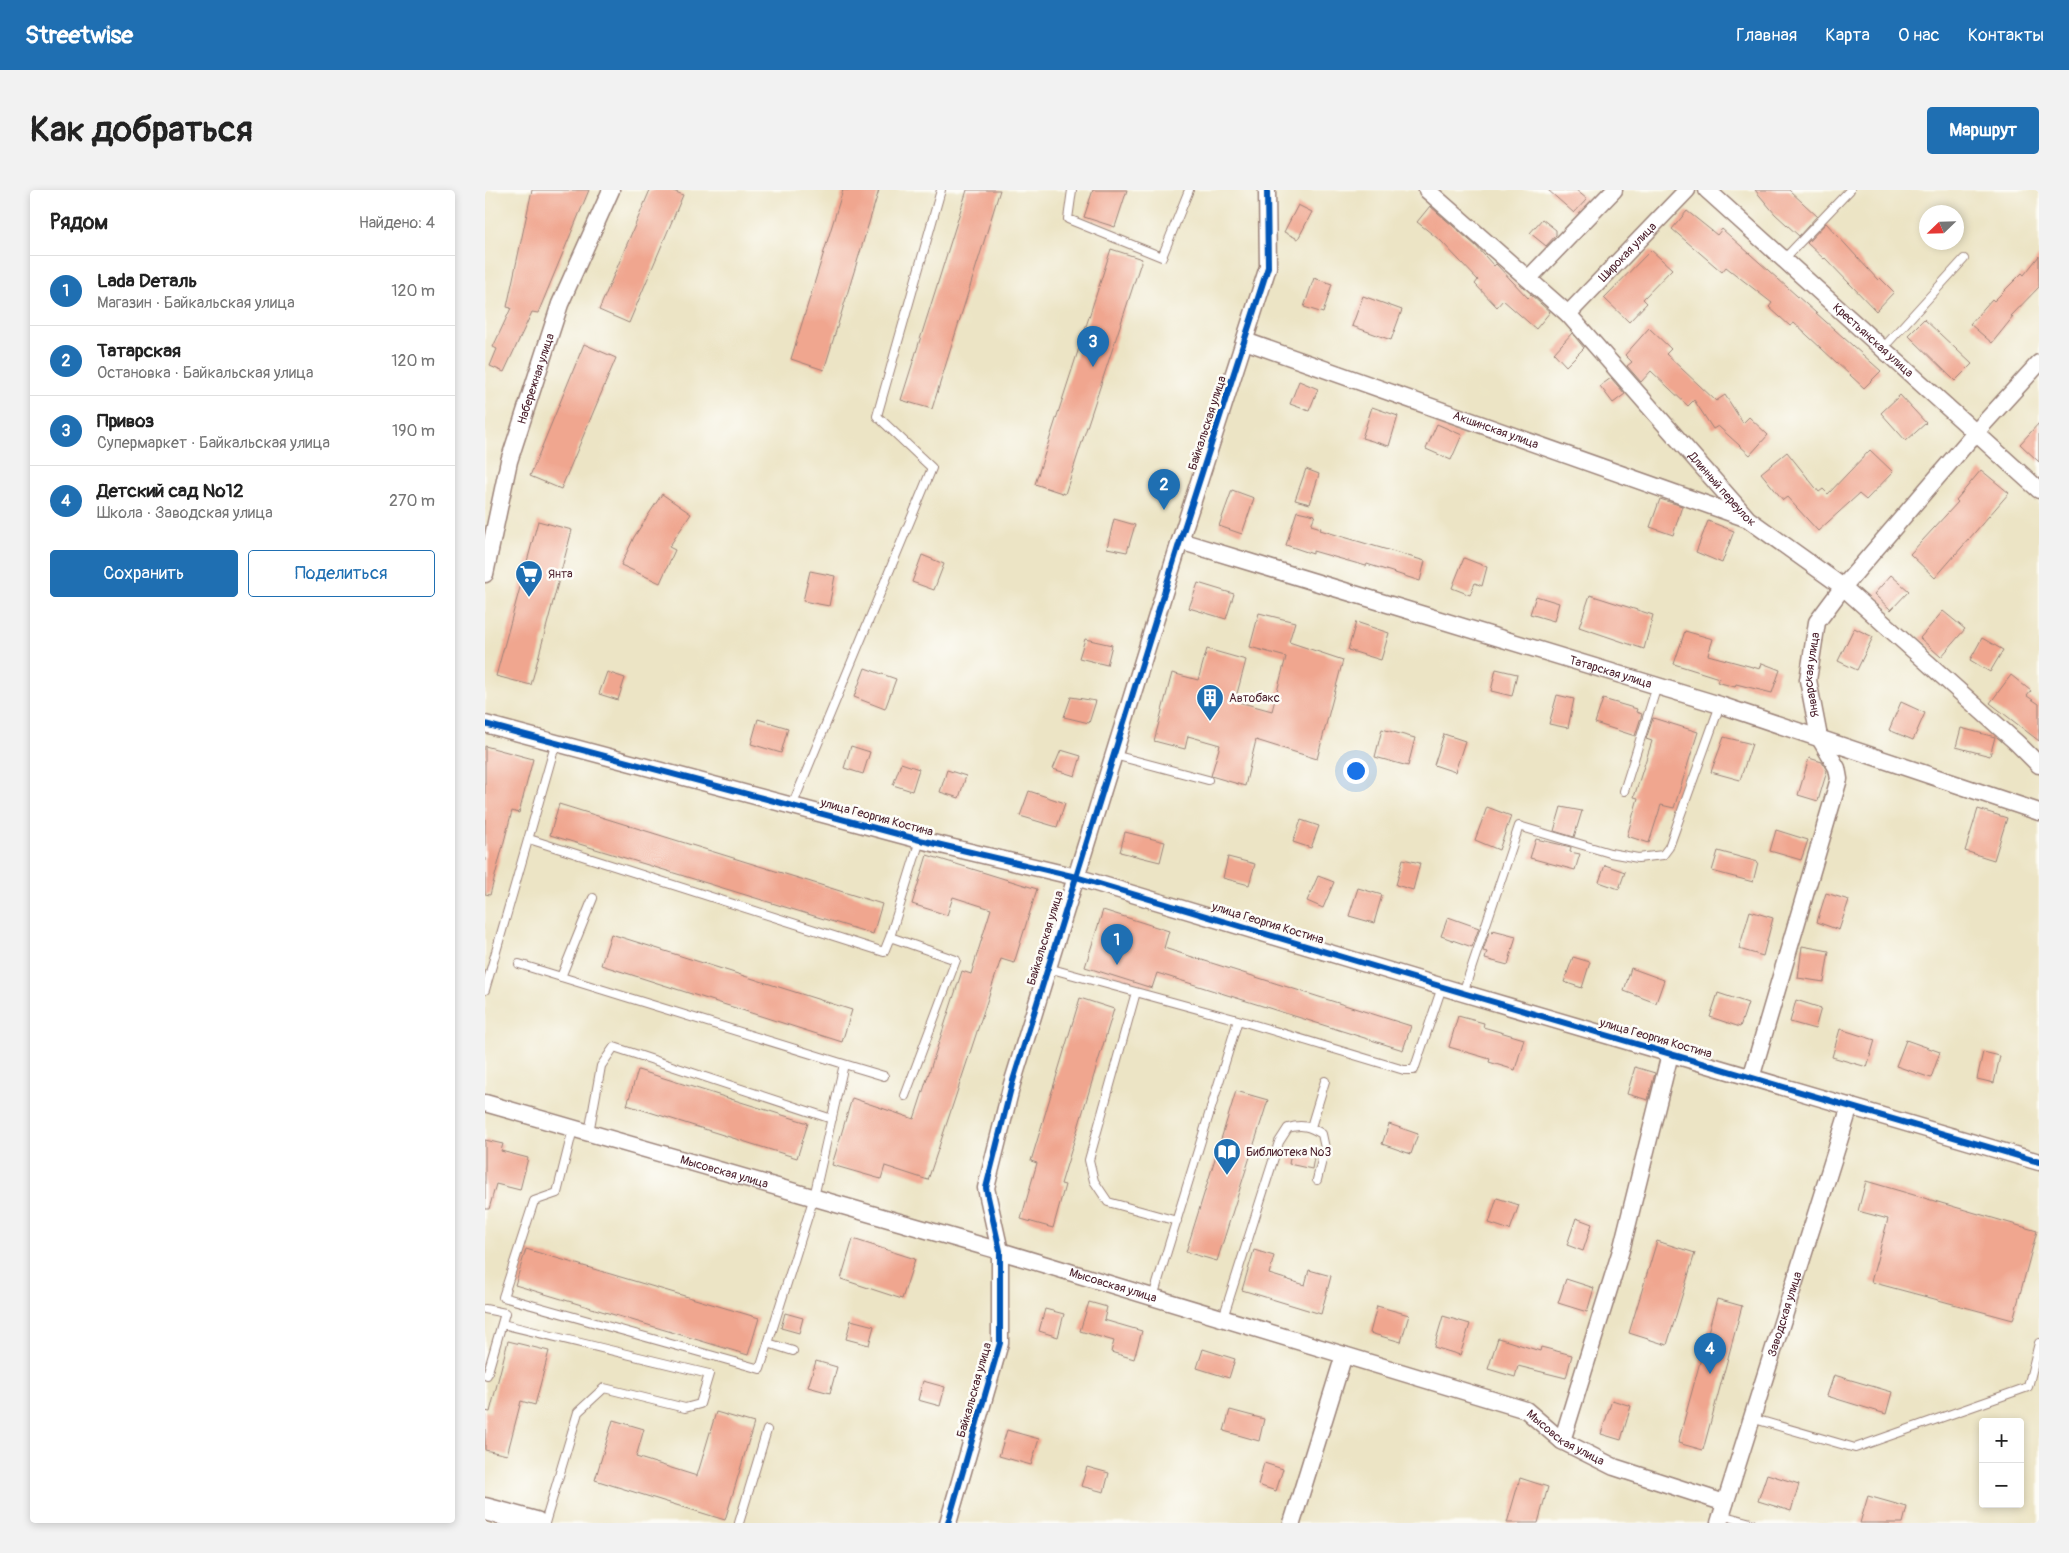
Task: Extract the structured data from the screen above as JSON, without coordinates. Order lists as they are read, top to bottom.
{
  "streets": {
    "street": [
      "Широкая улица",
      "Крестьянская улица",
      "Набережная улица",
      "Байкальская улица",
      "Акшинская улица",
      "Длинный переулок",
      "Татарская улица",
      "Январская улица",
      "улица Георгия Костина",
      "Мысовская улица",
      "Заводская улица"
    ]
  },
  "crossings": [
    ["Широкая улица", "Длинный переулок"],
    ["Крестьянская улица", "Январская улица"],
    ["Байкальская улица", "Акшинская улица"],
    ["Байкальская улица", "Татарская улица"],
    ["Байкальская улица", "улица Георгия Костина"],
    ["Байкальская улица", "Мысовская улица"],
    ["Акшинская улица", "Длинный переулок"],
    ["Длинный переулок", "Январская улица"],
    ["Татарская улица", "Январская улица"],
    ["Январская улица", "улица Георгия Костина"],
    ["улица Георгия Костина", "Заводская улица"],
    ["Мысовская улица", "Заводская улица"]
  ],
  "places": {
    "supermarket": ["Янта"],
    "building": ["Автобакс"],
    "library": ["Библиотека №3"]
  },
  "north": "bottom left",
  "page": {
    "header": "Streetwise",
    "nav": [
      "Главная",
      "Карта",
      "О нас",
      "Контакты"
    ],
    "buttons": [
      "Маршрут",
      ["Сохранить", "Поделиться"]
    ],
    "title": "Как добраться",
    "heading": ["Рядом", "Найдено: 4"],
    "list": [
      {
        "mark": "1",
        "name": "Lada Dеталь",
        "note": "Магазин · Байкальская улица",
        "value": "120 m"
      },
      {
        "mark": "2",
        "name": "Татарская",
        "note": "Остановка · Байкальская улица",
        "value": "120 m"
      },
      {
        "mark": "3",
        "name": "Привоз",
        "note": "Супермаркет · Байкальская улица",
        "value": "190 m"
      },
      {
        "mark": "4",
        "name": "Детский сад №12",
        "note": "Школа · Заводская улица",
        "value": "270 m"
      }
    ],
    "pins": [
      "3",
      "2",
      "1",
      "4"
    ],
    "map_buttons": ["+", "−"]
  }
}
